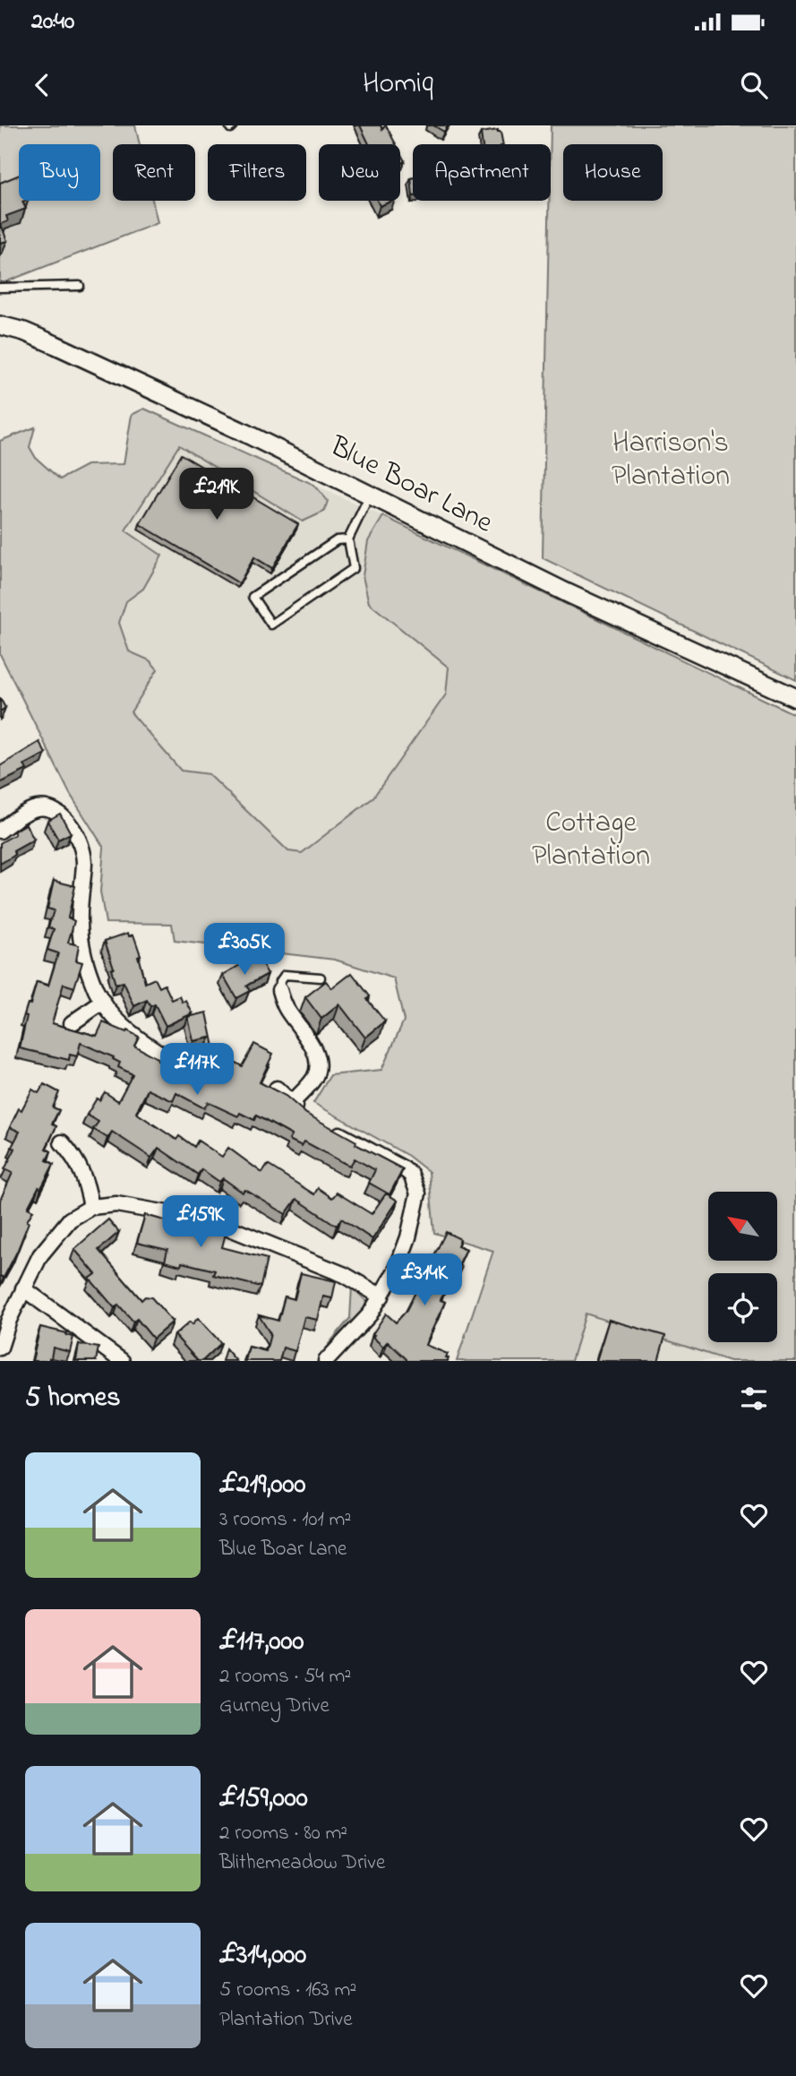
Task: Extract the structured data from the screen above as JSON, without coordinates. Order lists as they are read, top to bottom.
{
  "streets": {
    "street": ["Blue Boar Lane"]
  },
  "parks": ["Harrison's Plantation", "Cottage Plantation"],
  "north": "top left",
  "page": {
    "status": "20:40",
    "header": "Homiq",
    "chip": [
      "Buy",
      "Rent",
      "Filters",
      "New",
      "Apartment",
      "House"
    ],
    "price": [
      "£219K",
      "£305K",
      "£117K",
      "£159K",
      "£314K"
    ],
    "heading": "5 homes",
    "list": [
      {
        "name": "£219,000",
        "note": "3 rooms · 101 m² · Blue Boar Lane"
      },
      {
        "name": "£117,000",
        "note": "2 rooms · 54 m² · Gurney Drive"
      },
      {
        "name": "£159,000",
        "note": "2 rooms · 80 m² · Blithemeadow Drive"
      },
      {
        "name": "£314,000",
        "note": "5 rooms · 163 m² · Plantation Drive"
      }
    ]
  }
}
